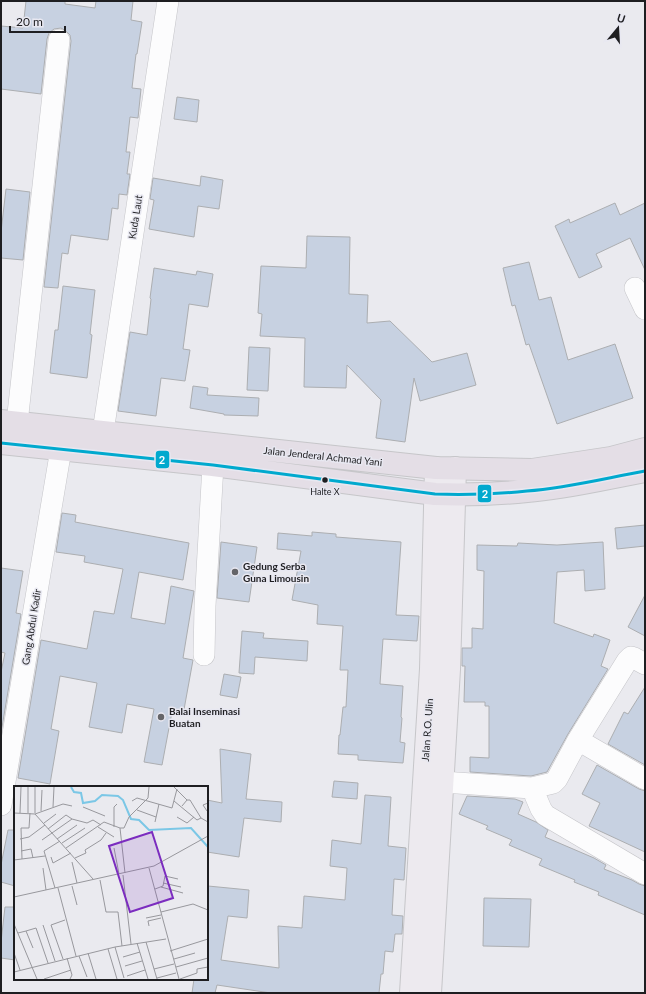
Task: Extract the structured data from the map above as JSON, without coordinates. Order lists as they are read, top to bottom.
{
  "streets": {
    "highway": ["Jalan Jenderal Achmad Yani"],
    "main road": ["Jalan R.O. Ulin"],
    "street": ["Kuda Laut", "Gang Abdul Kadir"]
  },
  "crossings": [
    ["Kuda Laut", "Jalan Jenderal Achmad Yani"],
    ["Jalan Jenderal Achmad Yani", "Jalan R.O. Ulin"]
  ],
  "places": ["Halte X", "Gedung Serba Guna Limousin", "Balai Inseminasi Buatan"],
  "lines": ["transit line 2"],
  "scale_bar": "20 m",
  "north": "top"
}
